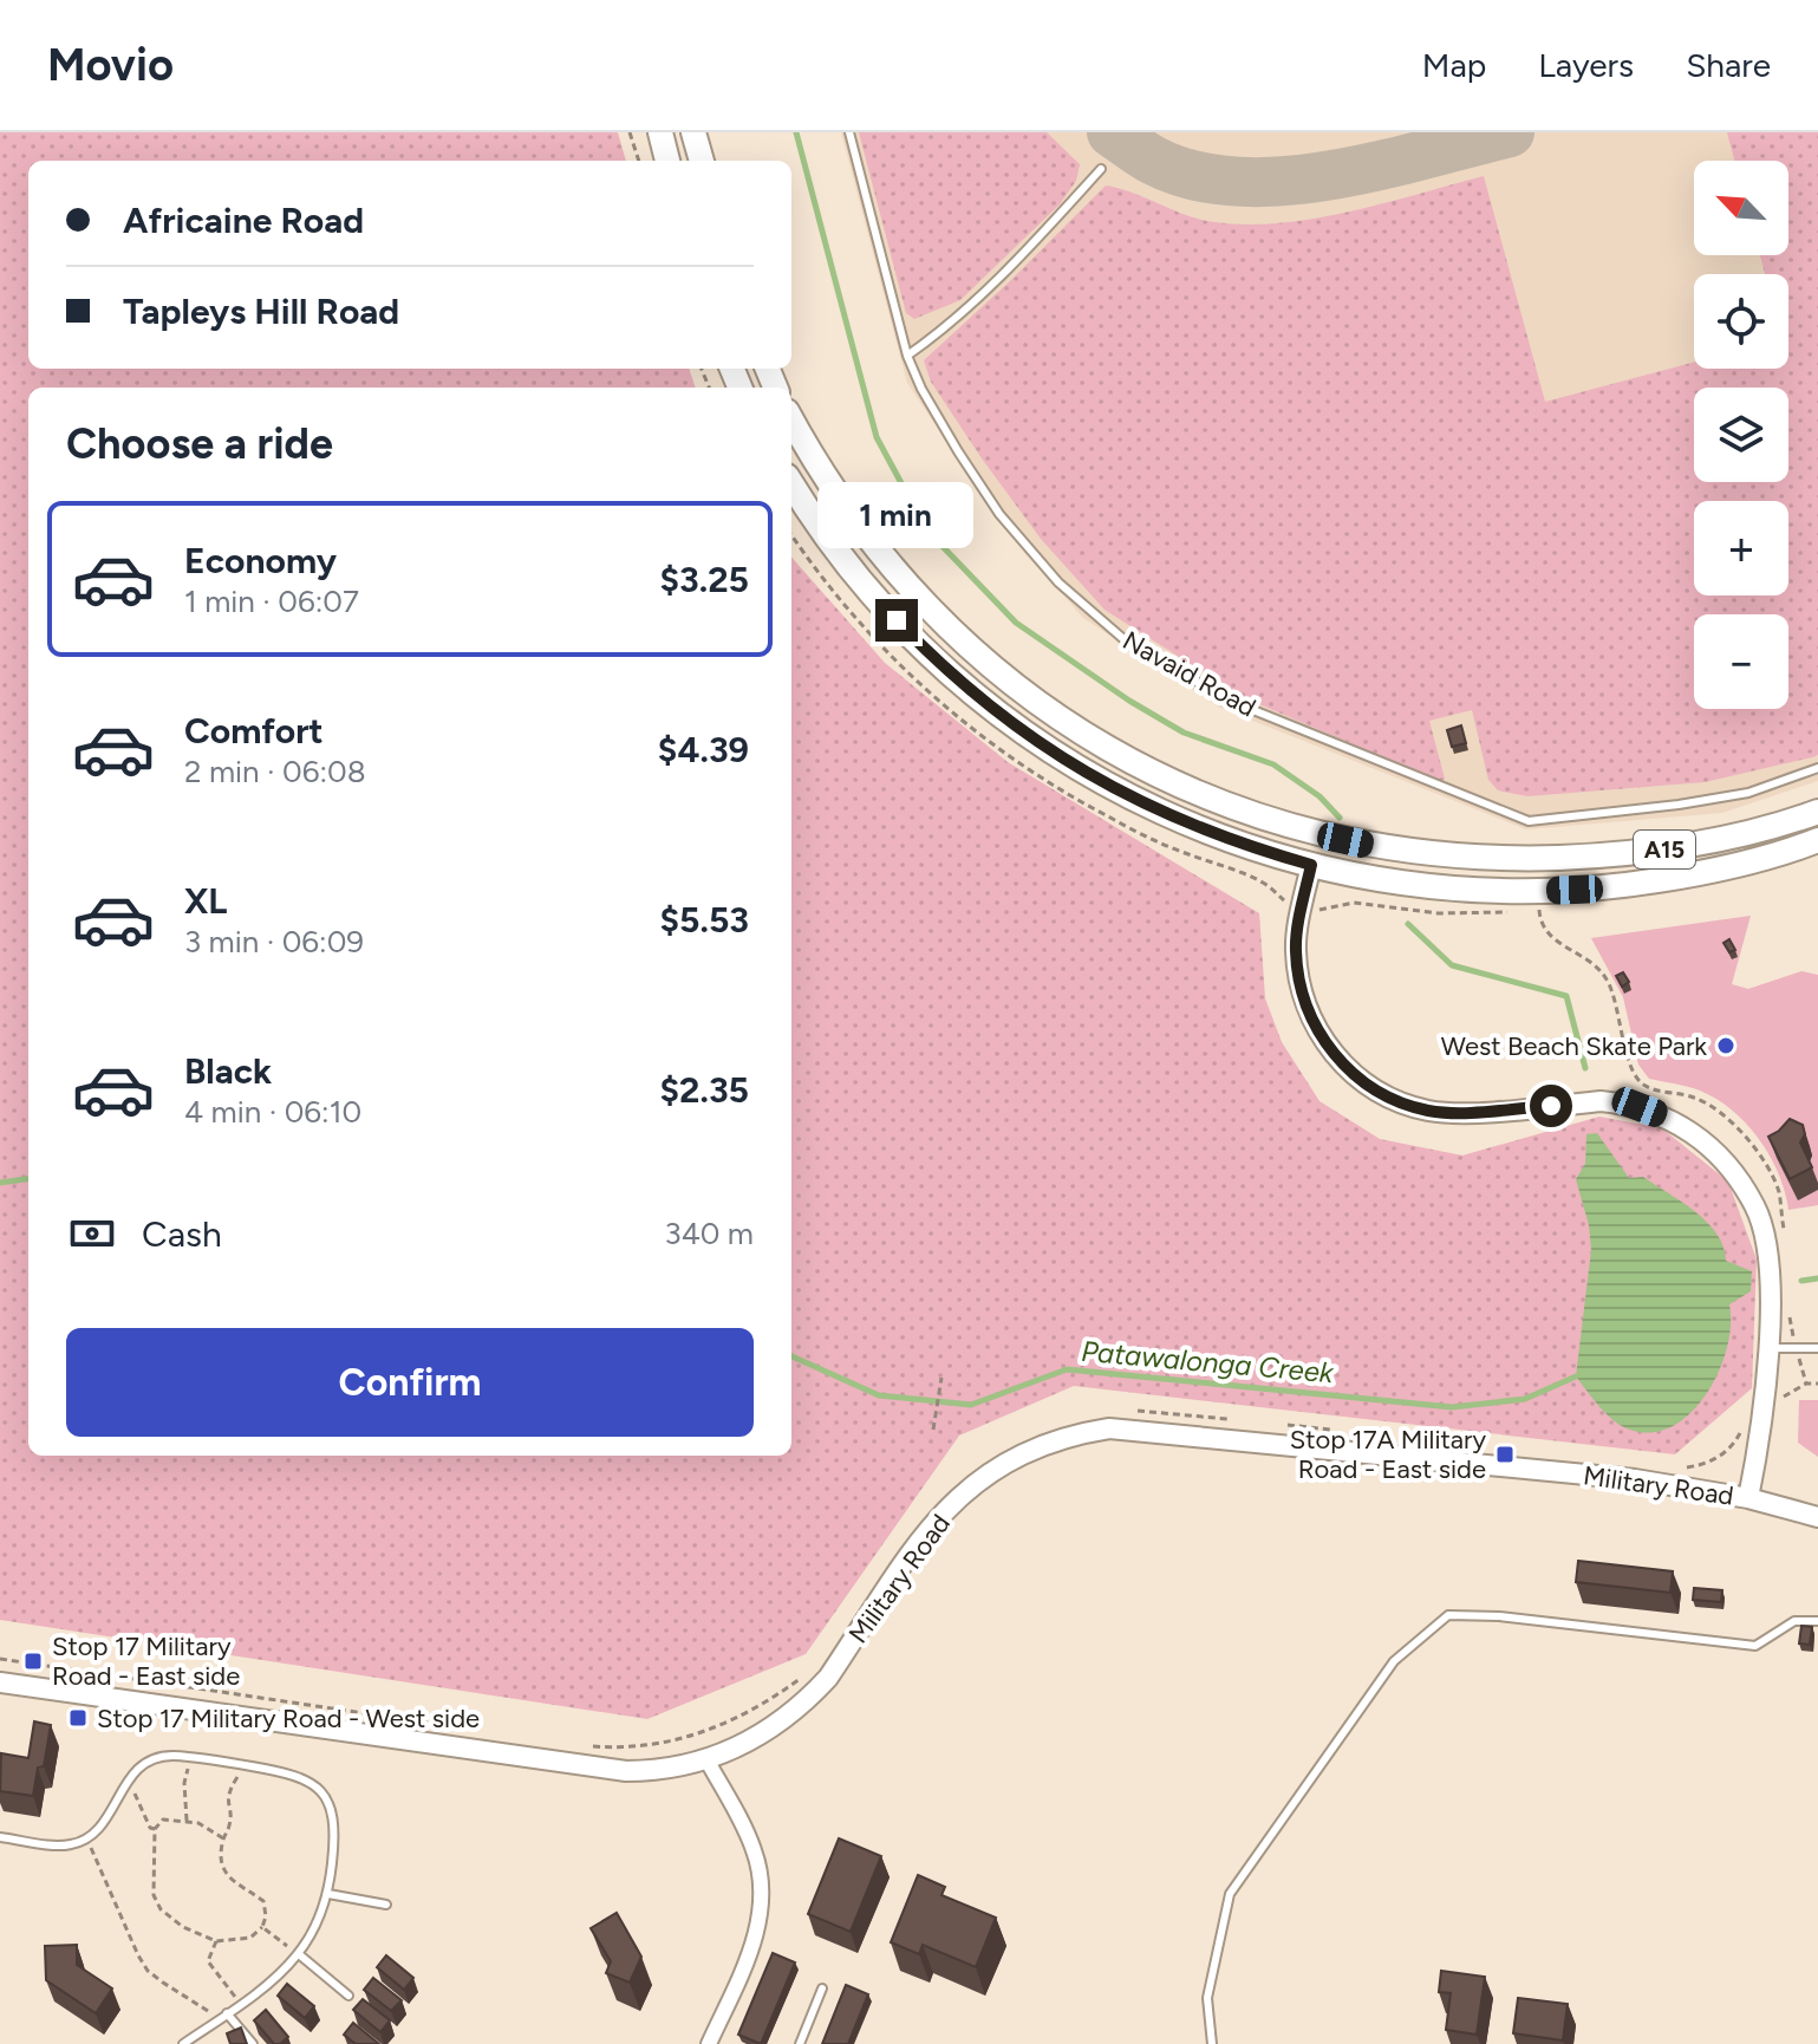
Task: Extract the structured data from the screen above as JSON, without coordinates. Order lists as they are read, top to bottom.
{
  "streets": {
    "main road": ["A15"],
    "street": ["Military Road"],
    "lane": ["Navaid Road"]
  },
  "water": ["Patawalonga Creek"],
  "places": {
    "other": ["West Beach Skate Park"],
    "transit": ["Stop 17A Military Road - East side", "Stop 17 Military Road - East side", "Stop 17 Military Road - West side"]
  },
  "north": "top left",
  "page": {
    "header": "Movio",
    "nav": ["Map", "Layers", "Share"],
    "map_buttons": ["+", "−"],
    "banner": ["Africaine Road", "Tapleys Hill Road"],
    "heading": "Choose a ride",
    "bubble": "1 min",
    "list": [
      {
        "name": "Economy",
        "note": "1 min · 06:07",
        "value": "$3.25"
      },
      {
        "name": "Comfort",
        "note": "2 min · 06:08",
        "value": "$4.39"
      },
      {
        "name": "XL",
        "note": "3 min · 06:09",
        "value": "$5.53"
      },
      {
        "name": "Black",
        "note": "4 min · 06:10",
        "value": "$2.35"
      }
    ],
    "pay": ["Cash", "340 m"],
    "buttons": "Confirm"
  }
}
